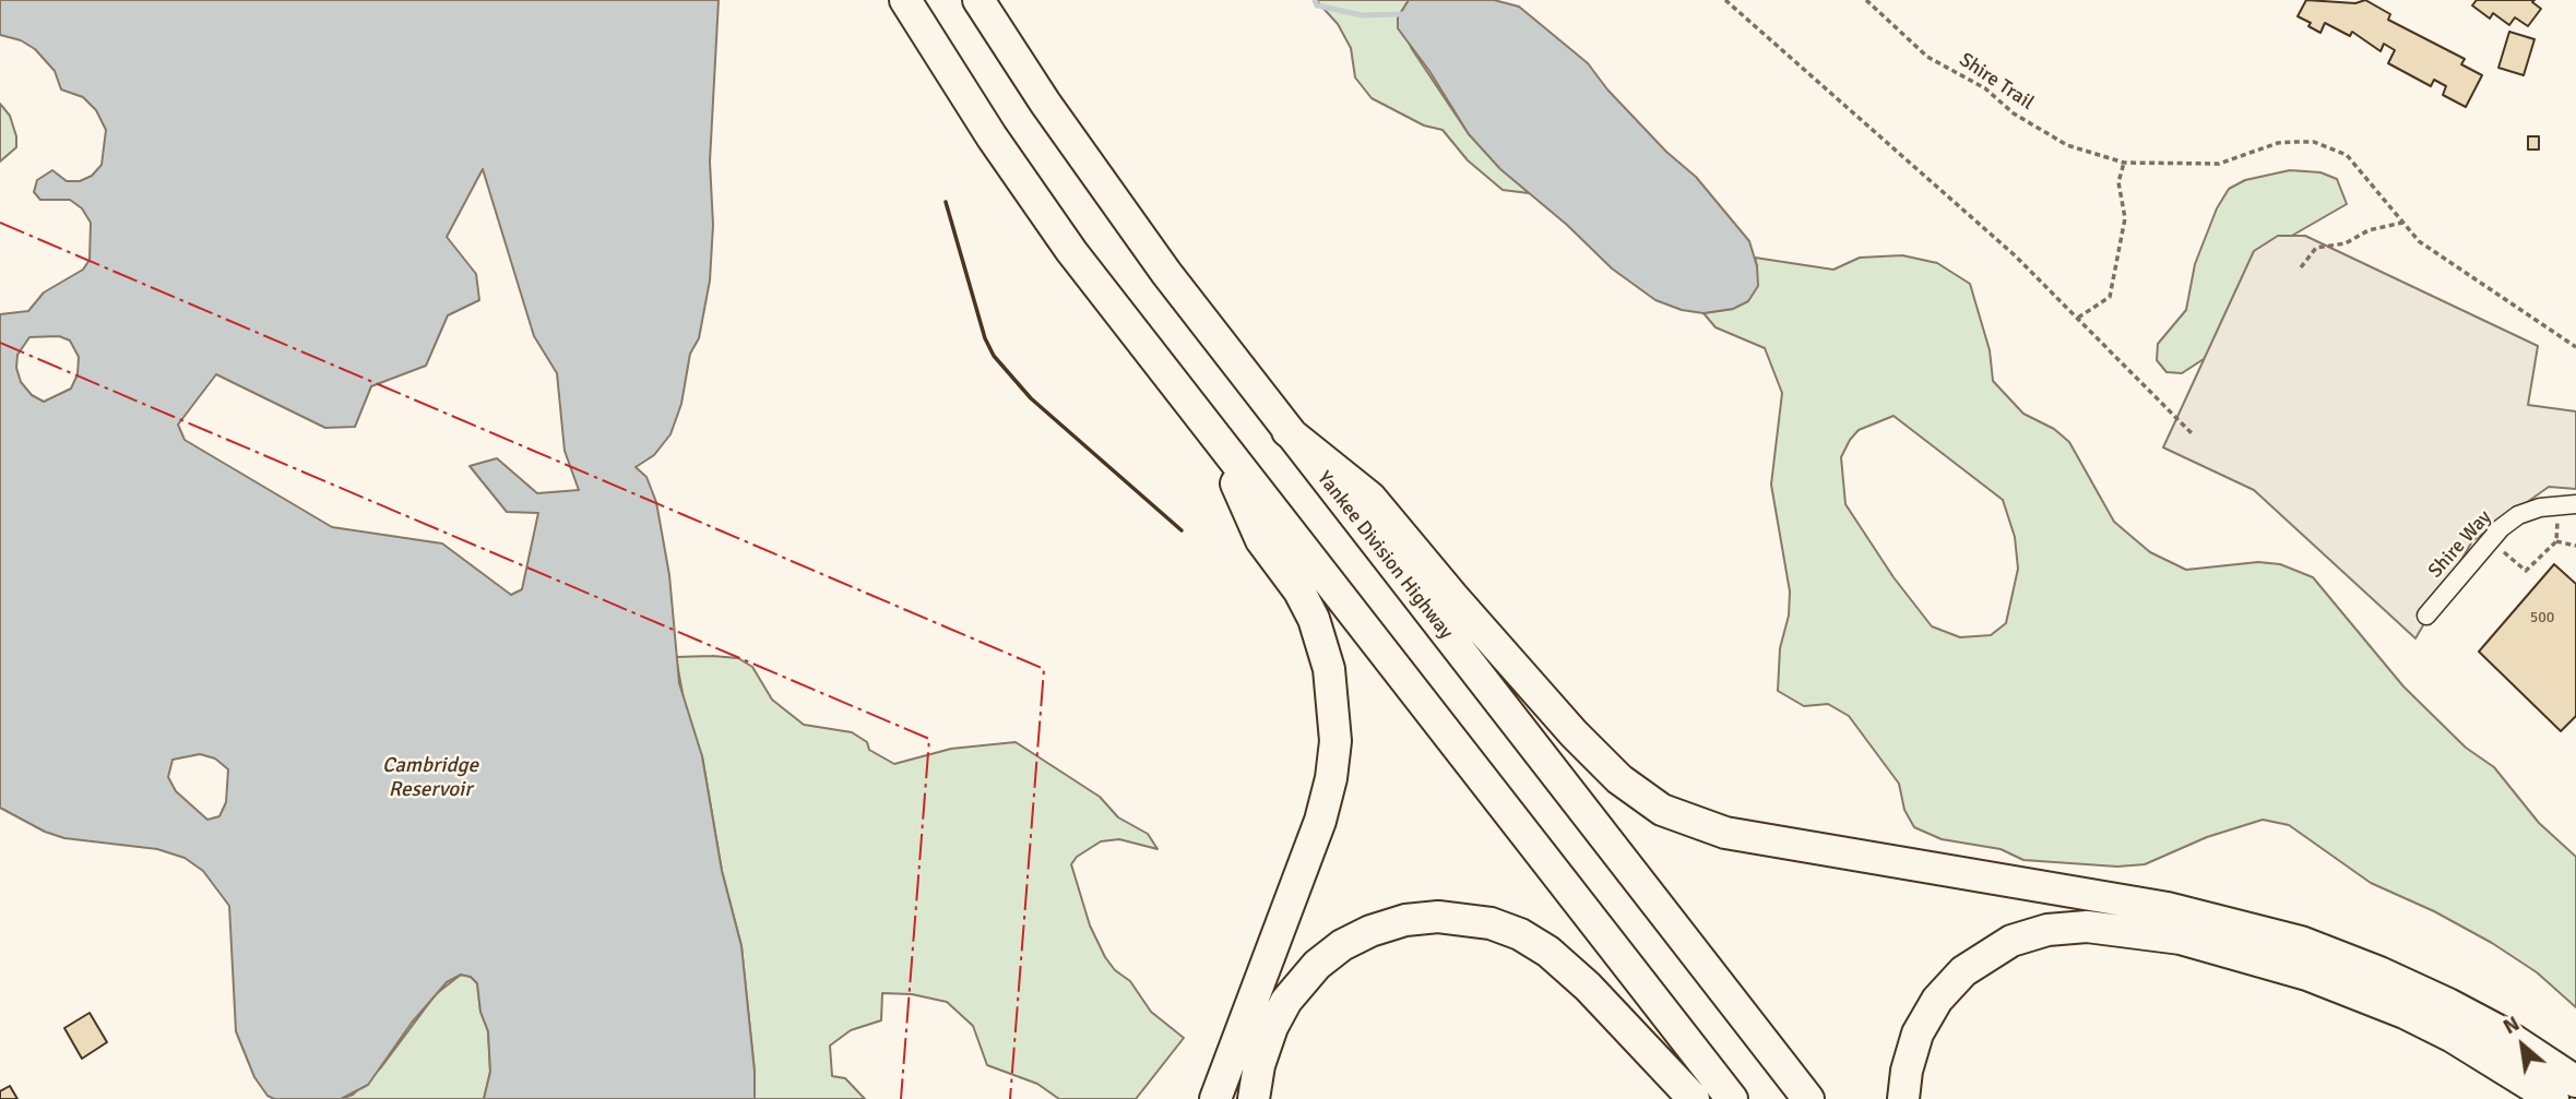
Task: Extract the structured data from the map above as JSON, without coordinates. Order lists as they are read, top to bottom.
{
  "streets": {
    "highway": ["Yankee Division Highway"],
    "street": ["Shire Way"],
    "path": ["Shire Trail"]
  },
  "water": ["Cambridge Reservoir"],
  "house_numbers": ["500"],
  "north": "top left"
}
